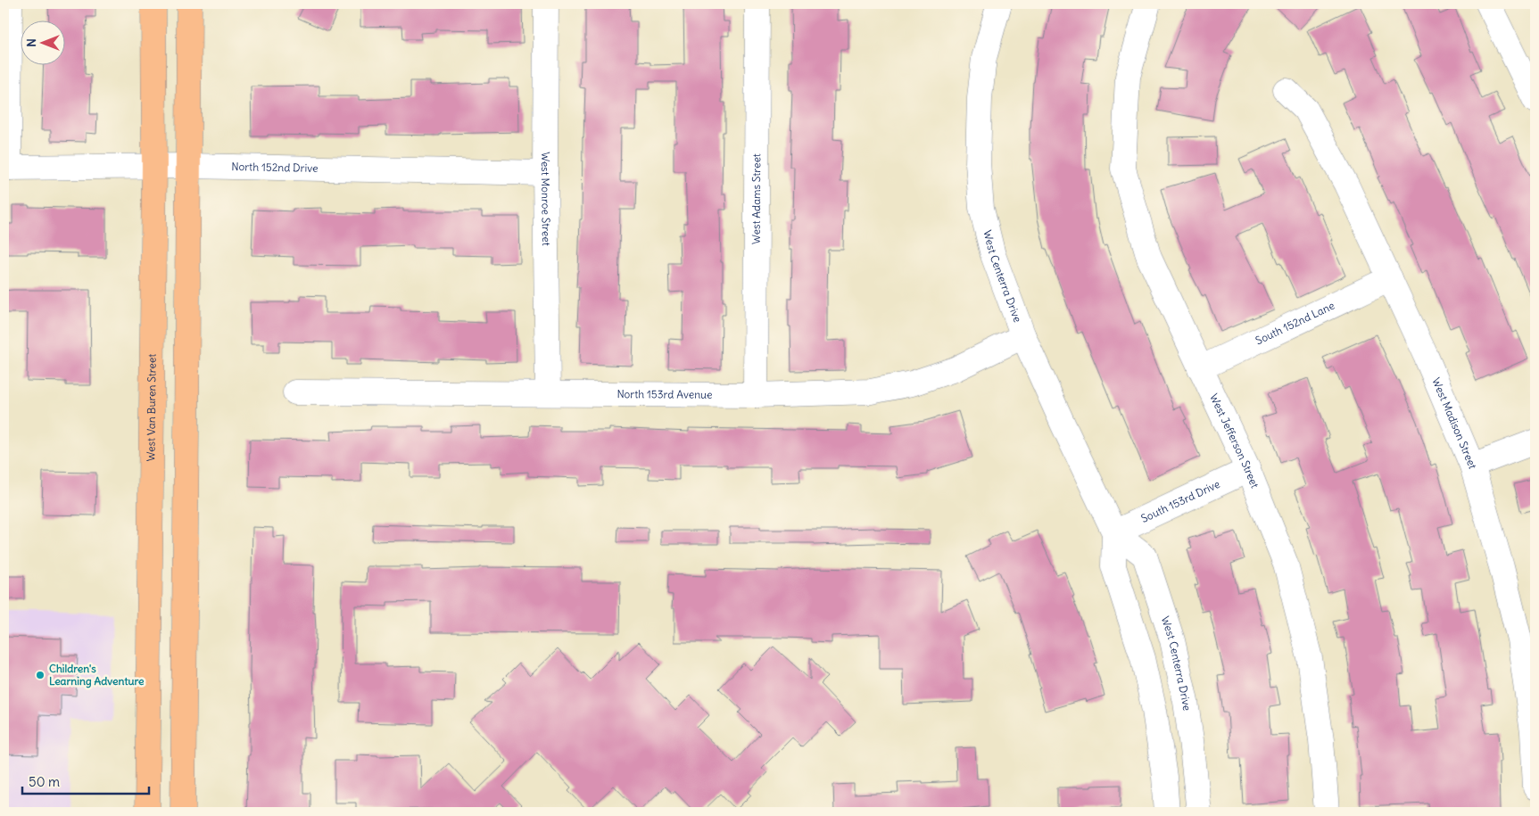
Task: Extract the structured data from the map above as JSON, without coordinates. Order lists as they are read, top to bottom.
{
  "streets": {
    "main road": ["West Van Buren Street"],
    "street": [
      "North 152nd Drive",
      "West Monroe Street",
      "West Adams Street",
      "West Centerra Drive",
      "South 152nd Lane",
      "North 153rd Avenue",
      "West Madison Street",
      "West Jefferson Street",
      "South 153rd Drive"
    ]
  },
  "crossings": [
    ["North 152nd Drive", "West Monroe Street"],
    ["North 152nd Drive", "West Van Buren Street"],
    ["West Monroe Street", "North 153rd Avenue"],
    ["West Adams Street", "North 153rd Avenue"],
    ["West Centerra Drive", "North 153rd Avenue"],
    ["West Centerra Drive", "South 153rd Drive"],
    ["South 152nd Lane", "West Madison Street"],
    ["South 152nd Lane", "West Jefferson Street"],
    ["West Jefferson Street", "South 153rd Drive"]
  ],
  "places": ["Children's Learning Adventure"],
  "scale_bar": "50 m",
  "north": "left"
}
